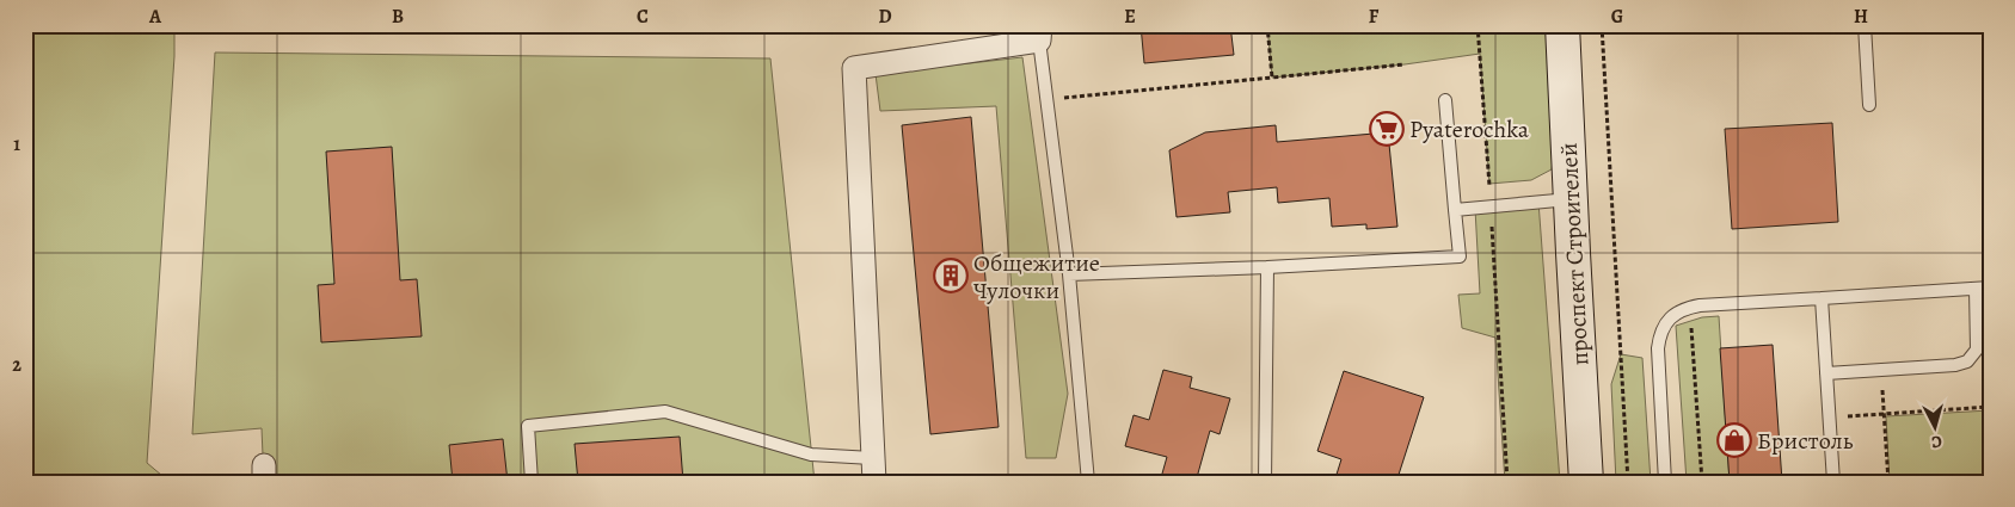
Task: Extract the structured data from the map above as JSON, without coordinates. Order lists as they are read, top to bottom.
{
  "streets": {
    "street": ["проспект Строителей"]
  },
  "places": {
    "supermarket": ["Pyaterochka"],
    "building": ["Общежитие Чулочки"],
    "shop": ["Бристоль"]
  },
  "north": "bottom",
  "grid": {
    "columns": [
      "A",
      "B",
      "C",
      "D",
      "E",
      "F",
      "G",
      "H"
    ],
    "rows": ["1", "2"]
  }
}
